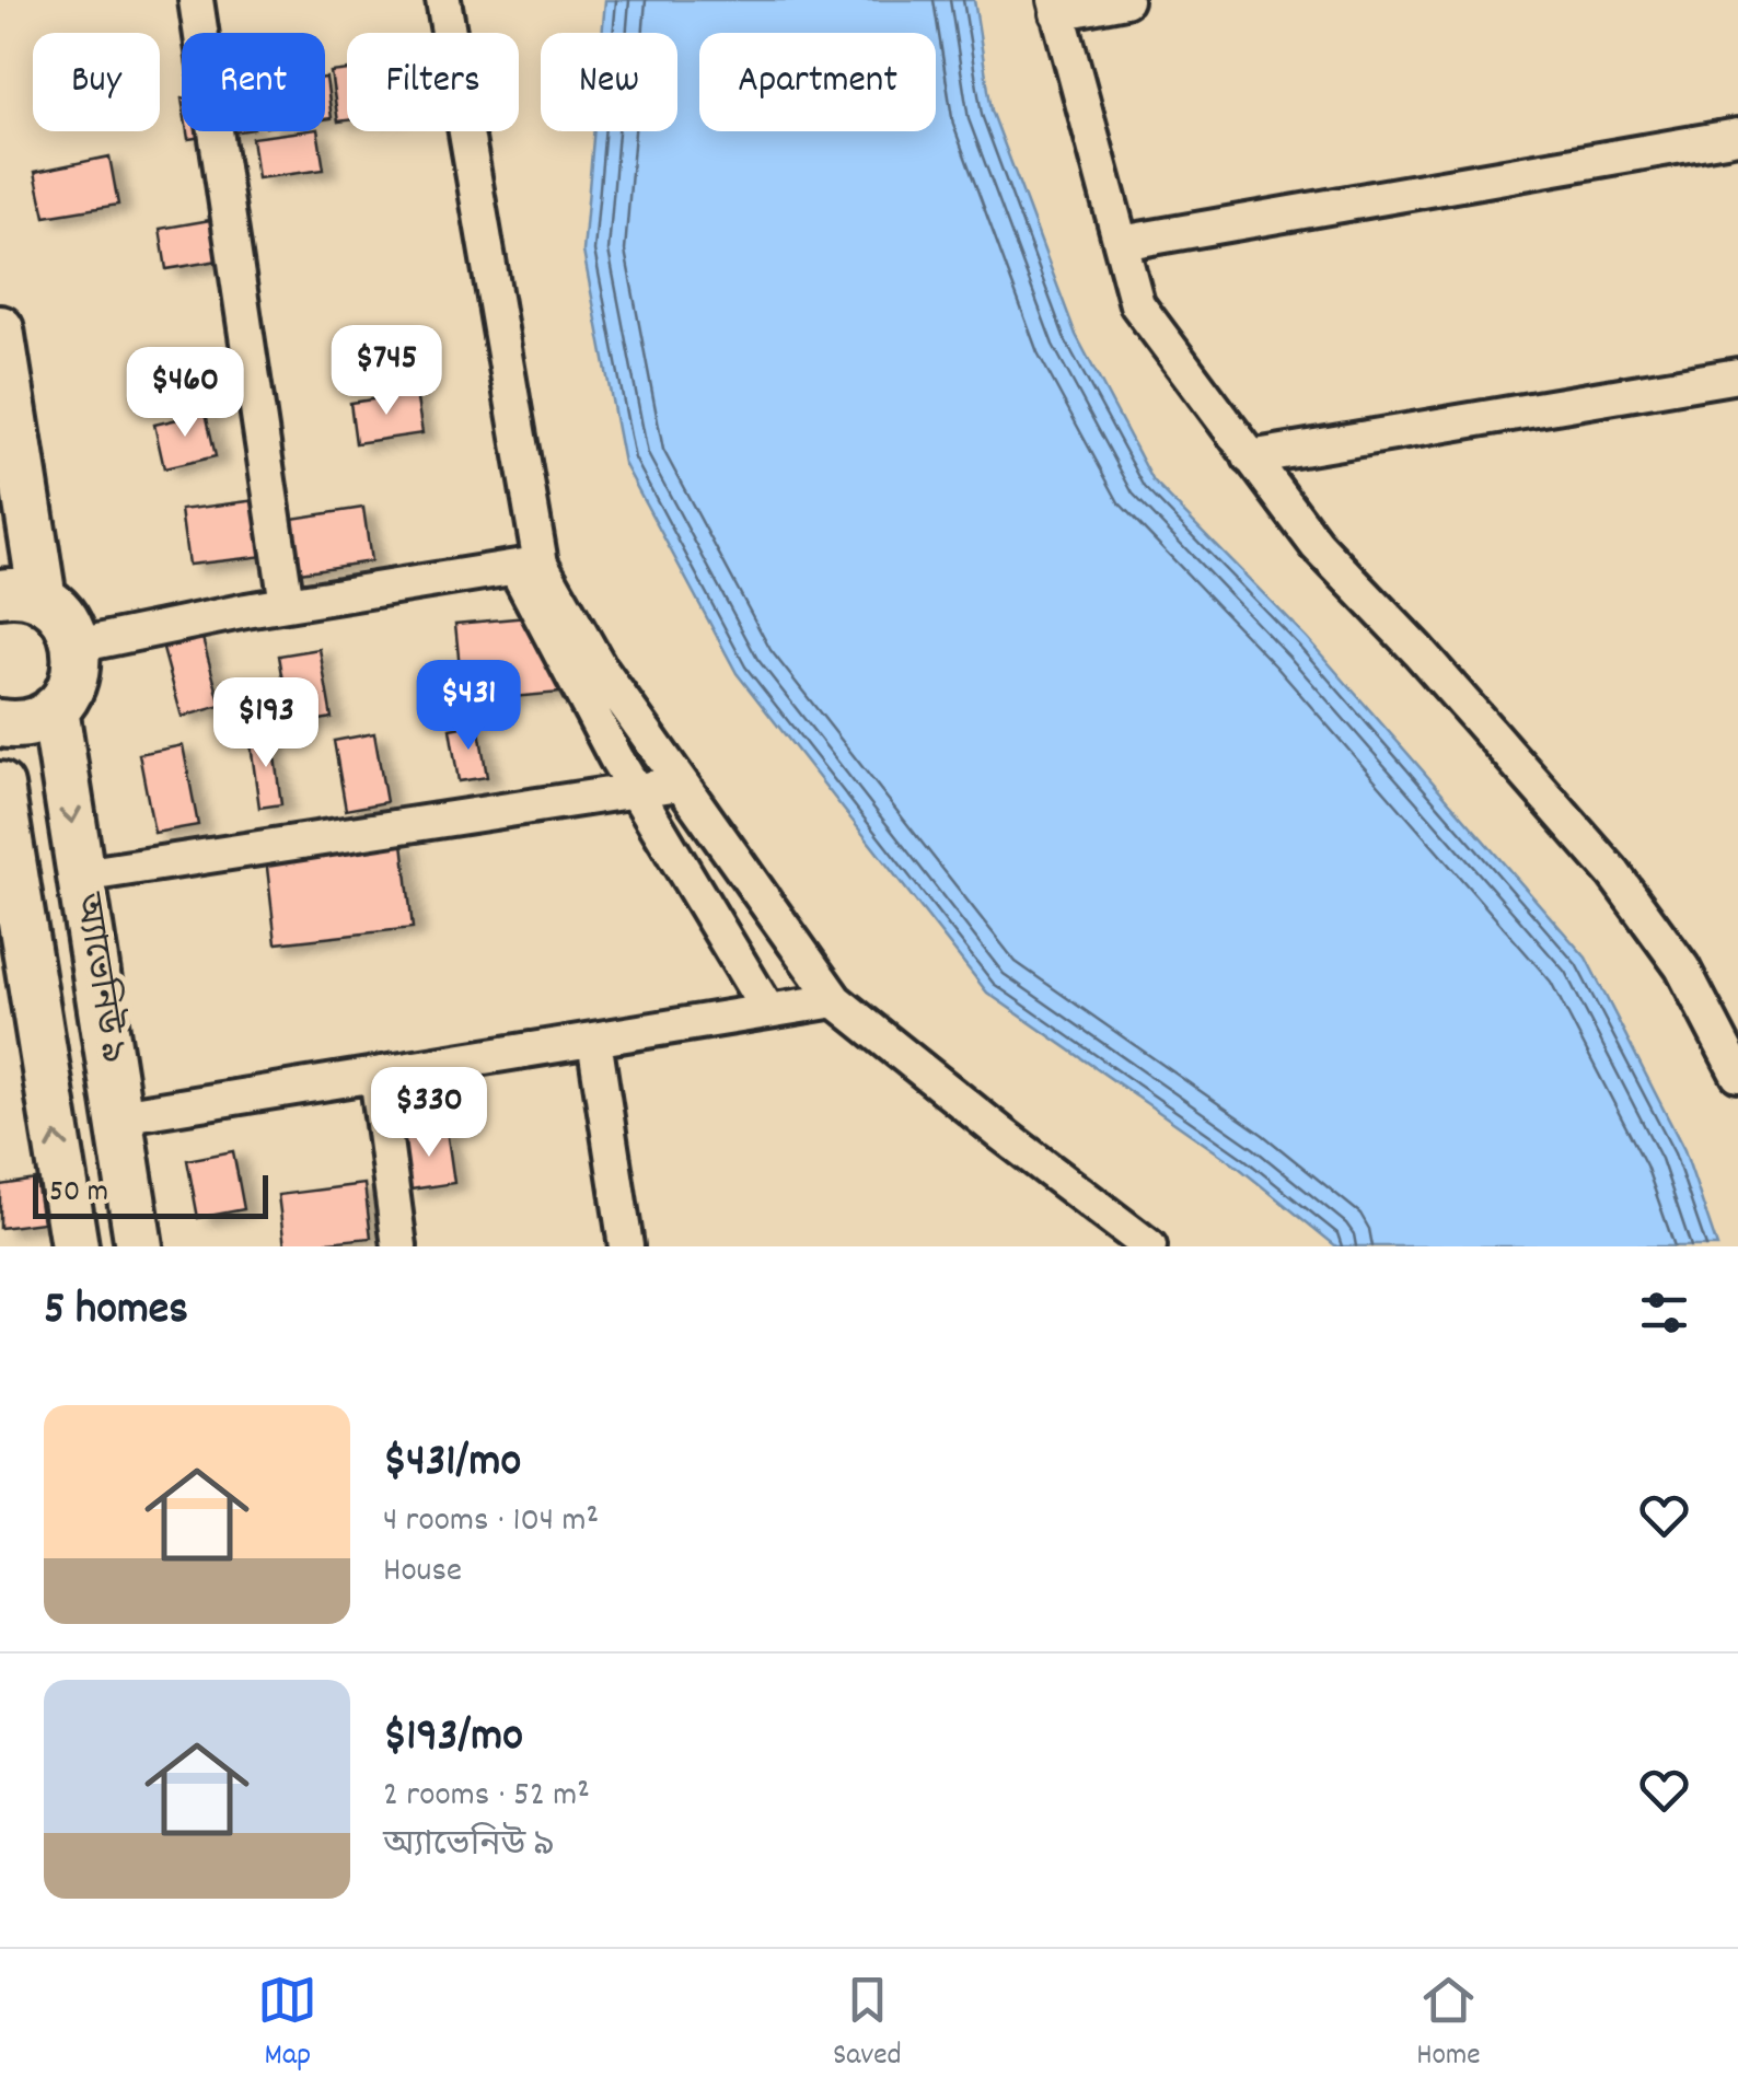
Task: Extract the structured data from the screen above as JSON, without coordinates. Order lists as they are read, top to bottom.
{
  "streets": {
    "street": ["অ্যাভেনিউ ৯"]
  },
  "scale_bar": "50 m",
  "page": {
    "chip": [
      "Buy",
      "Rent",
      "Filters",
      "New",
      "Apartment"
    ],
    "price": [
      "$745",
      "$460",
      "$431",
      "$193",
      "$330"
    ],
    "scale": "50 m",
    "heading": "5 homes",
    "list": [
      {
        "name": "$431/mo",
        "note": "4 rooms · 104 m² · House"
      },
      {
        "name": "$193/mo",
        "note": "2 rooms · 52 m² · অ্যাভেনিউ ৯"
      }
    ],
    "tabs": ["Map", "Saved", "Home"]
  }
}
